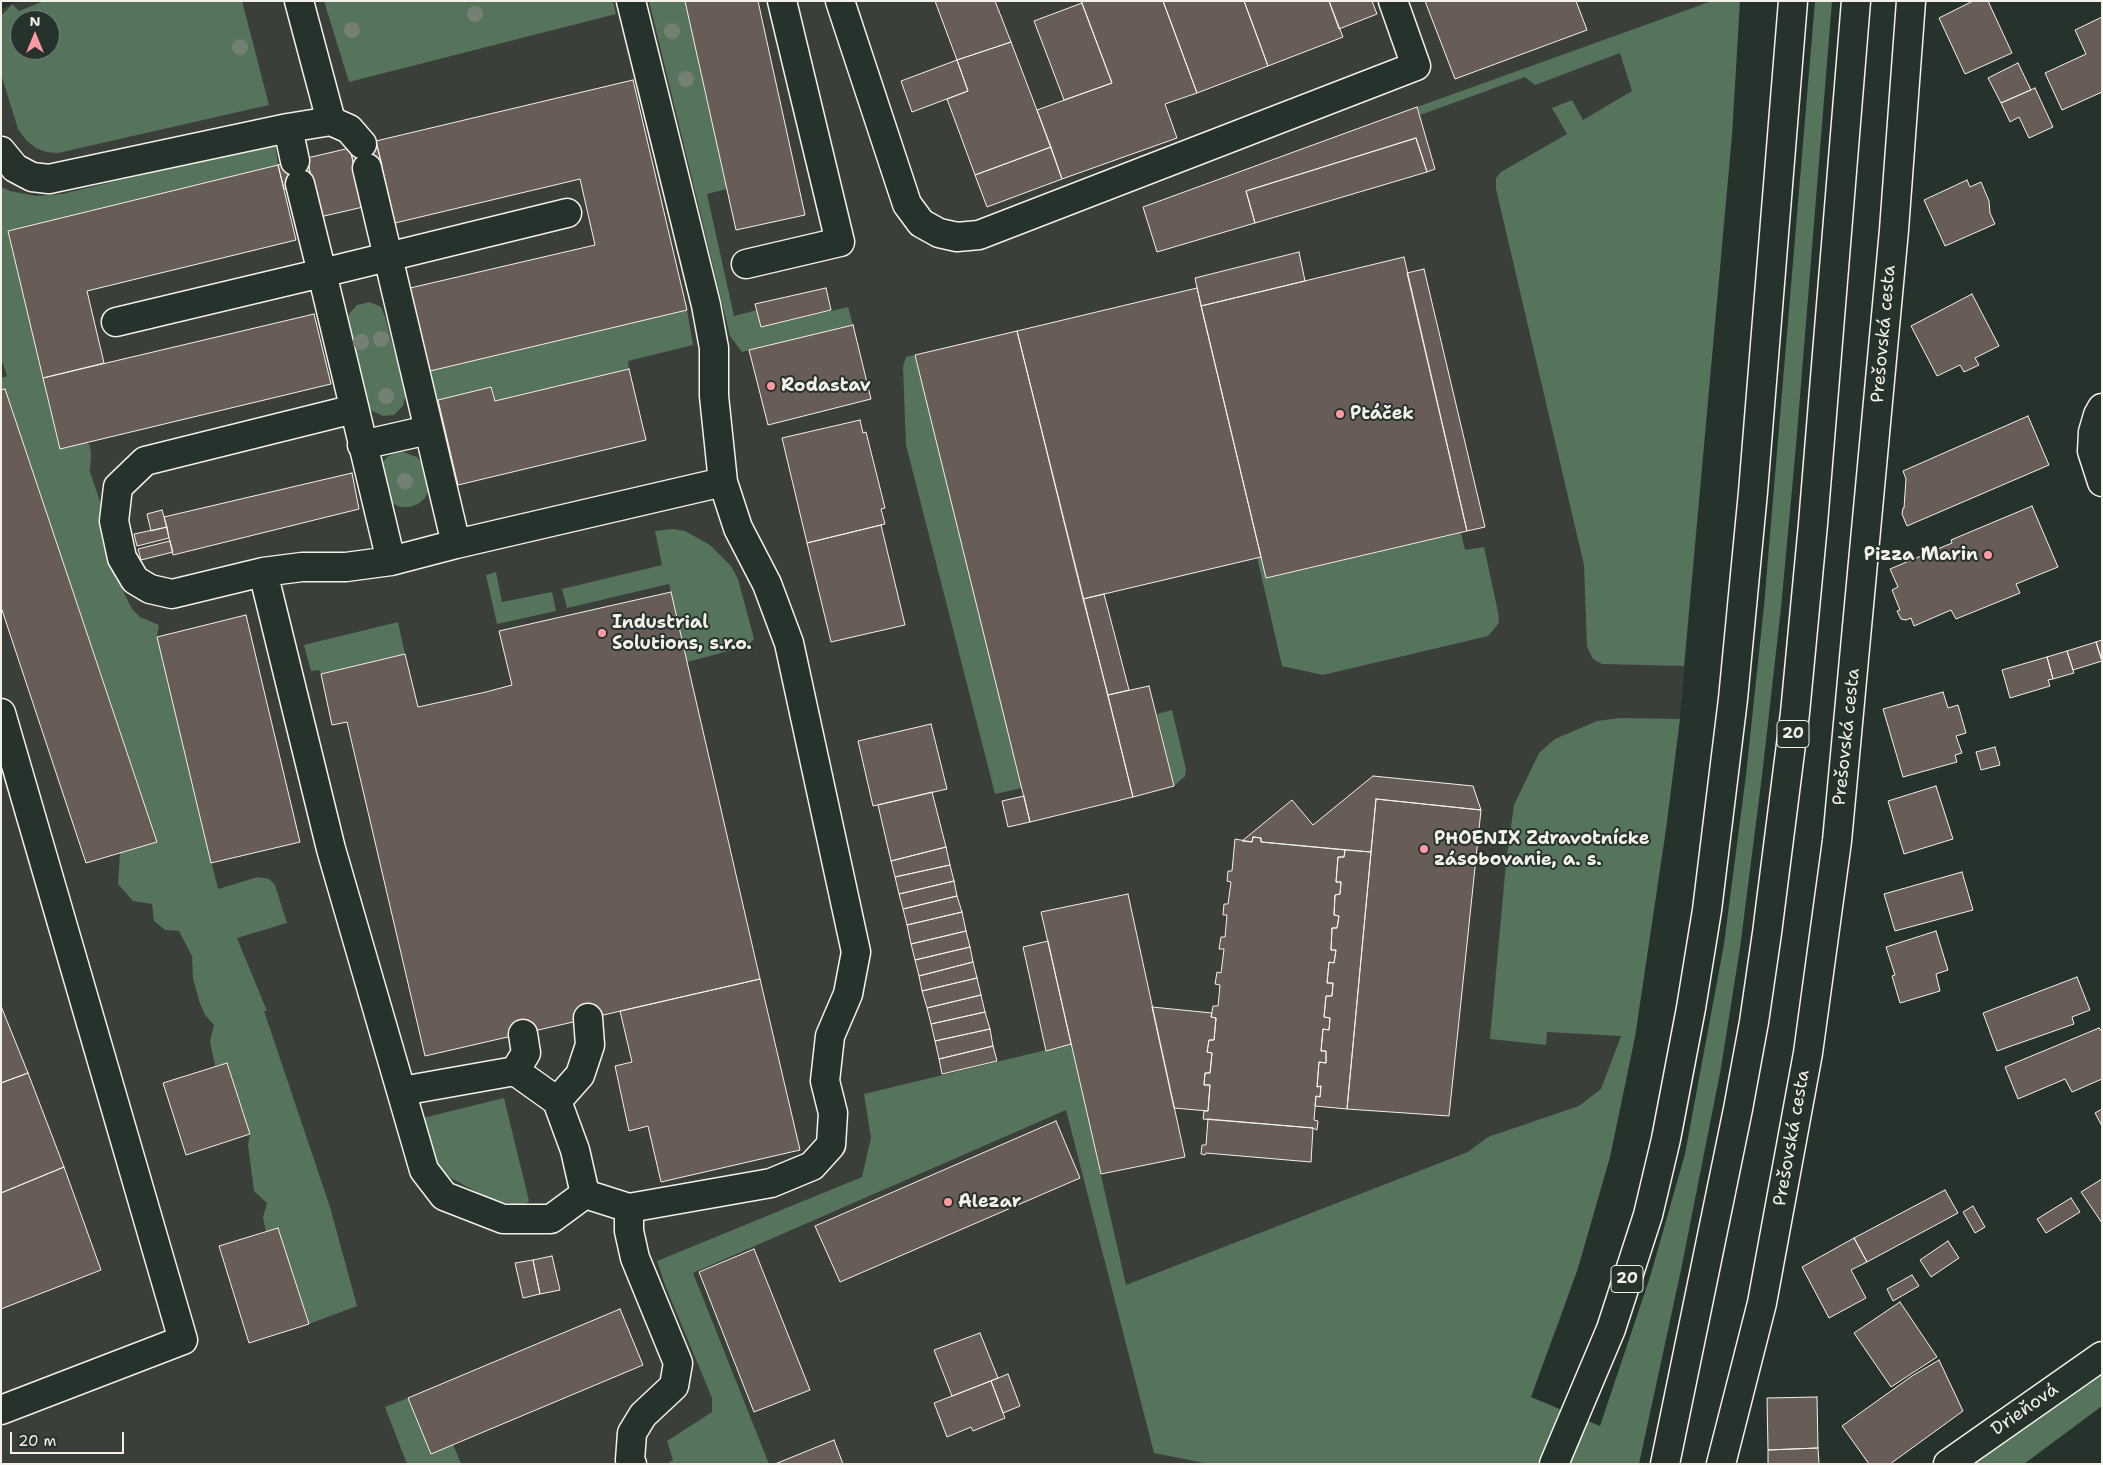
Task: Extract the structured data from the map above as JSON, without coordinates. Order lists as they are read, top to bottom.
{
  "streets": {
    "main road": ["Prešovská cesta", "20", "Drieňová"]
  },
  "places": [
    "Rodastav",
    "Ptáček",
    "Pizza Marin",
    "Industrial Solutions, s.r.o.",
    "PHOENIX Zdravotnícke zásobovanie, a. s.",
    "Alezar"
  ],
  "scale_bar": "20 m",
  "north": "top"
}
